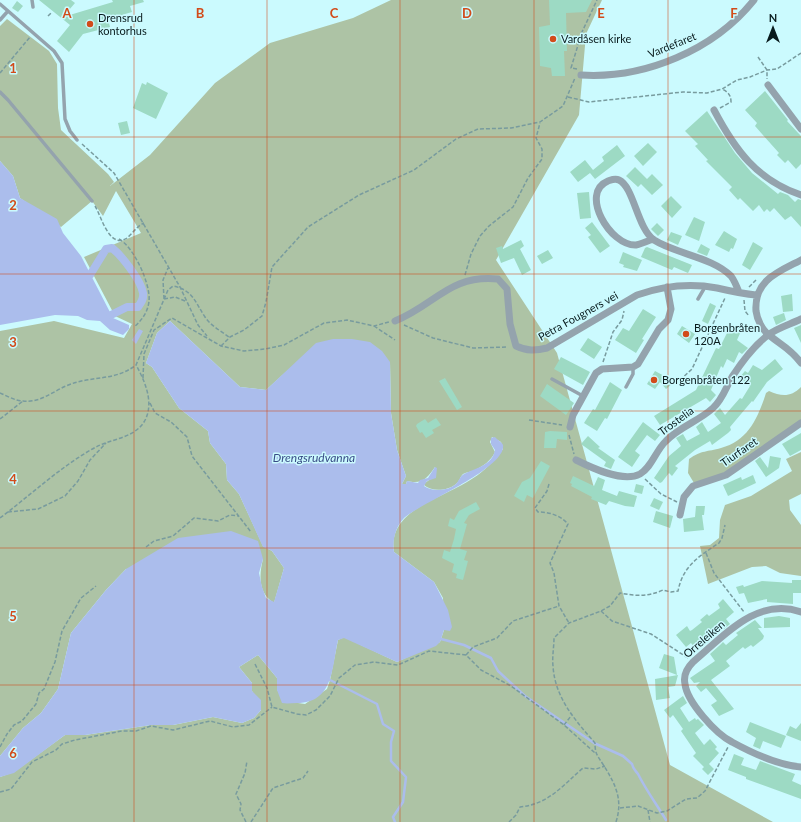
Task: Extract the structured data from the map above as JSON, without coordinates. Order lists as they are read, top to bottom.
{
  "streets": {
    "street": [
      "Vardefaret",
      "Petra Fougners vei",
      "Trostelia",
      "Tiurfaret",
      "Orreleiken"
    ]
  },
  "water": ["Drengsrudvanna"],
  "places": [
    "Drensrud kontorhus",
    "Vardåsen kirke",
    "Borgenbråten 120A",
    "Borgenbråten 122"
  ],
  "north": "top",
  "grid": {
    "columns": [
      "A",
      "B",
      "C",
      "D",
      "E",
      "F"
    ],
    "rows": [
      "1",
      "2",
      "3",
      "4",
      "5",
      "6"
    ]
  }
}
